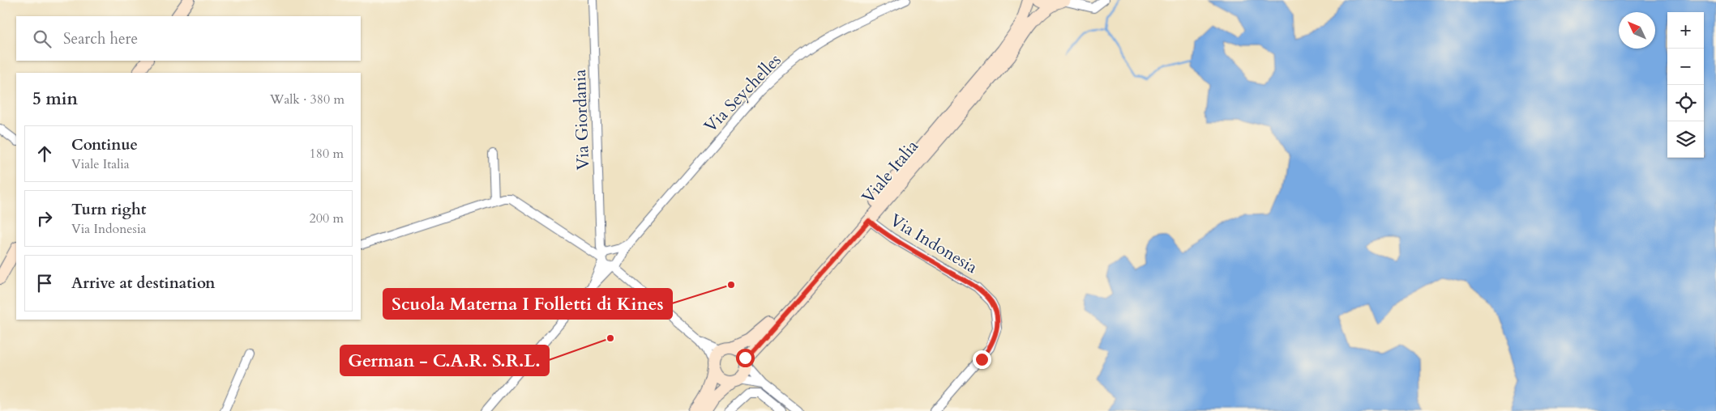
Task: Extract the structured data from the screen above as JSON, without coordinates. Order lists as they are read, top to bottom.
{
  "streets": {
    "main road": ["Viale Italia"],
    "street": ["Via Seychelles", "Via Giordania", "Via Indonesia"]
  },
  "crossings": [
    ["Via Seychelles", "Via Giordania"],
    ["Viale Italia", "Via Indonesia"]
  ],
  "places": ["Scuola Materna I Folletti di Kines", "German - C.A.R. S.R.L."],
  "north": "top left",
  "page": {
    "map_buttons": ["+", "−"],
    "search": "Search here",
    "heading": ["5 min", "Walk · 380 m"],
    "list": [
      ["Continue", "Viale Italia", "180 m"],
      ["Turn right", "Via Indonesia", "200 m"],
      "Arrive at destination"
    ]
  }
}
